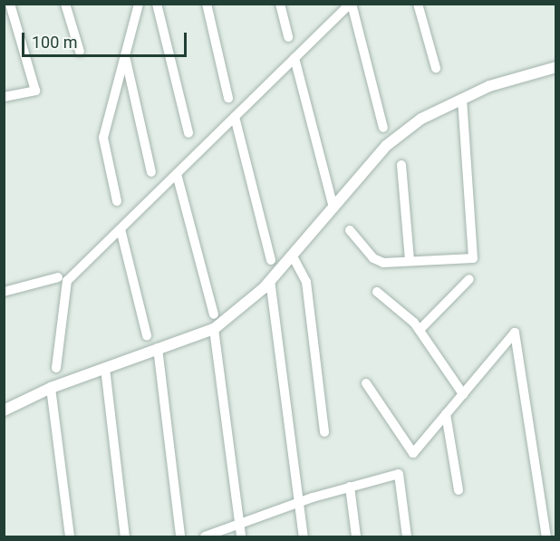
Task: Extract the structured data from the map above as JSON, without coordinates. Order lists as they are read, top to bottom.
{
  "scale_bar": "100 m"
}
